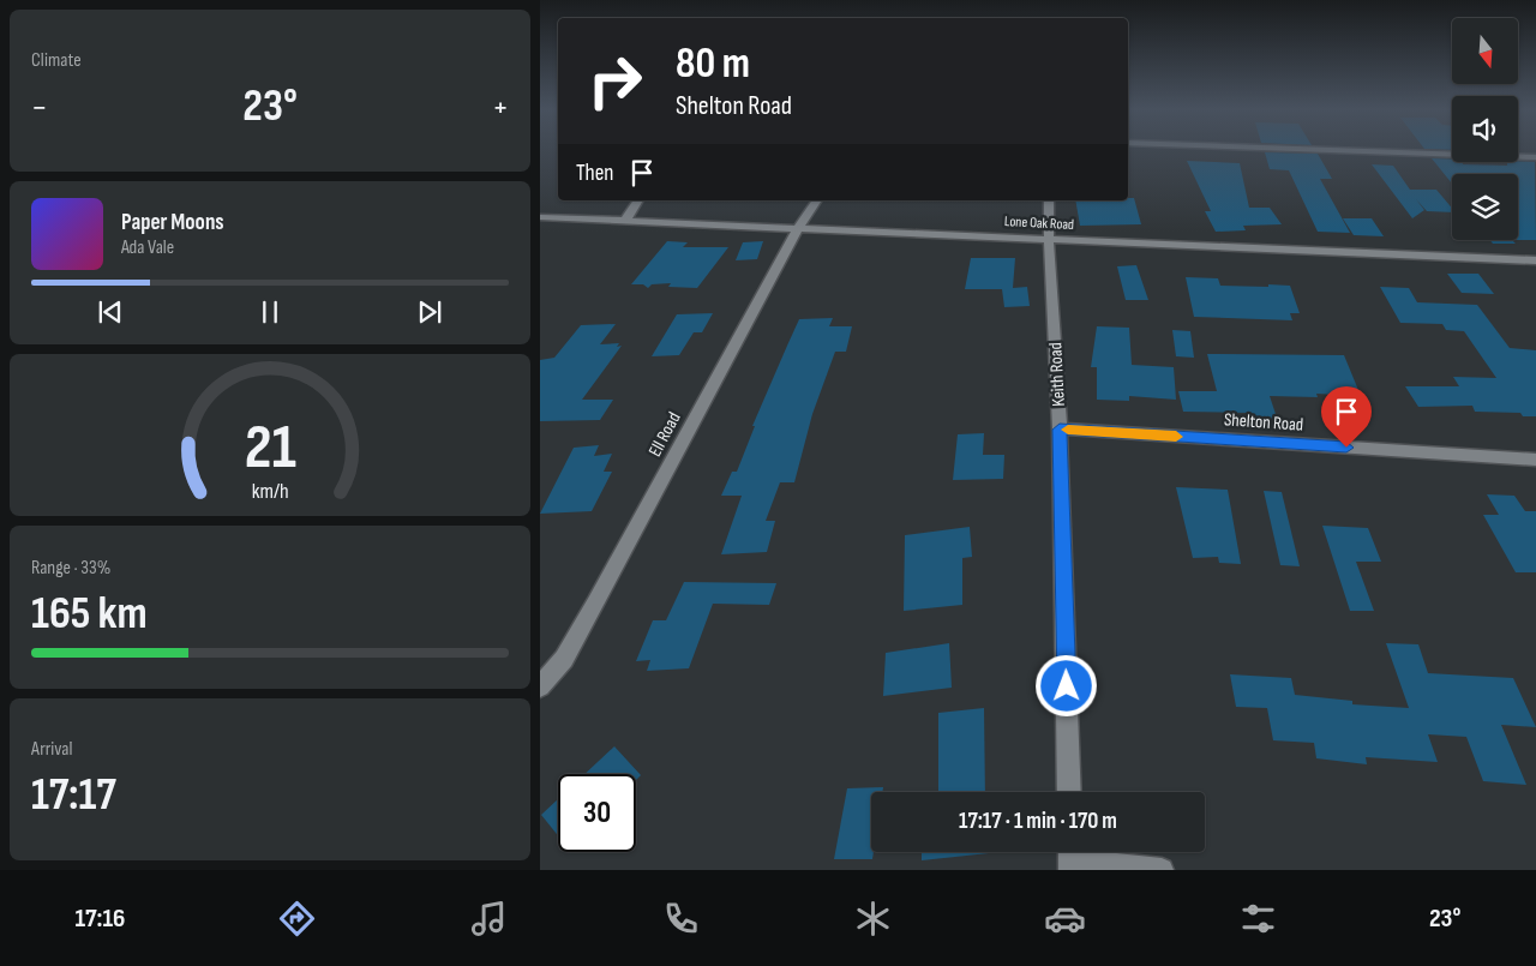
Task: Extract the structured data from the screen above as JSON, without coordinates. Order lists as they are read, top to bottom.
{
  "streets": {
    "street": [
      "Lone Oak Road",
      "Keith Road",
      "Shelton Road",
      "Ell Road"
    ]
  },
  "crossings": [
    ["Lone Oak Road", "Keith Road"],
    ["Lone Oak Road", "Ell Road"],
    ["Keith Road", "Shelton Road"]
  ],
  "north": "bottom",
  "page": {
    "tile": [
      "Climate",
      ["Range · 33%", "165 km"],
      ["Arrival", "17:17"]
    ],
    "turn": ["80 m", "Shelton Road"],
    "heat": ["−", "23°", "+"],
    "then": "Then",
    "song": ["Paper Moons", "Ada Vale"],
    "limit": "30",
    "trip": "17:17 · 1 min · 170 m",
    "tabs": ["17:16", "23°"],
    "gauge": ["21", "km/h"]
  }
}
